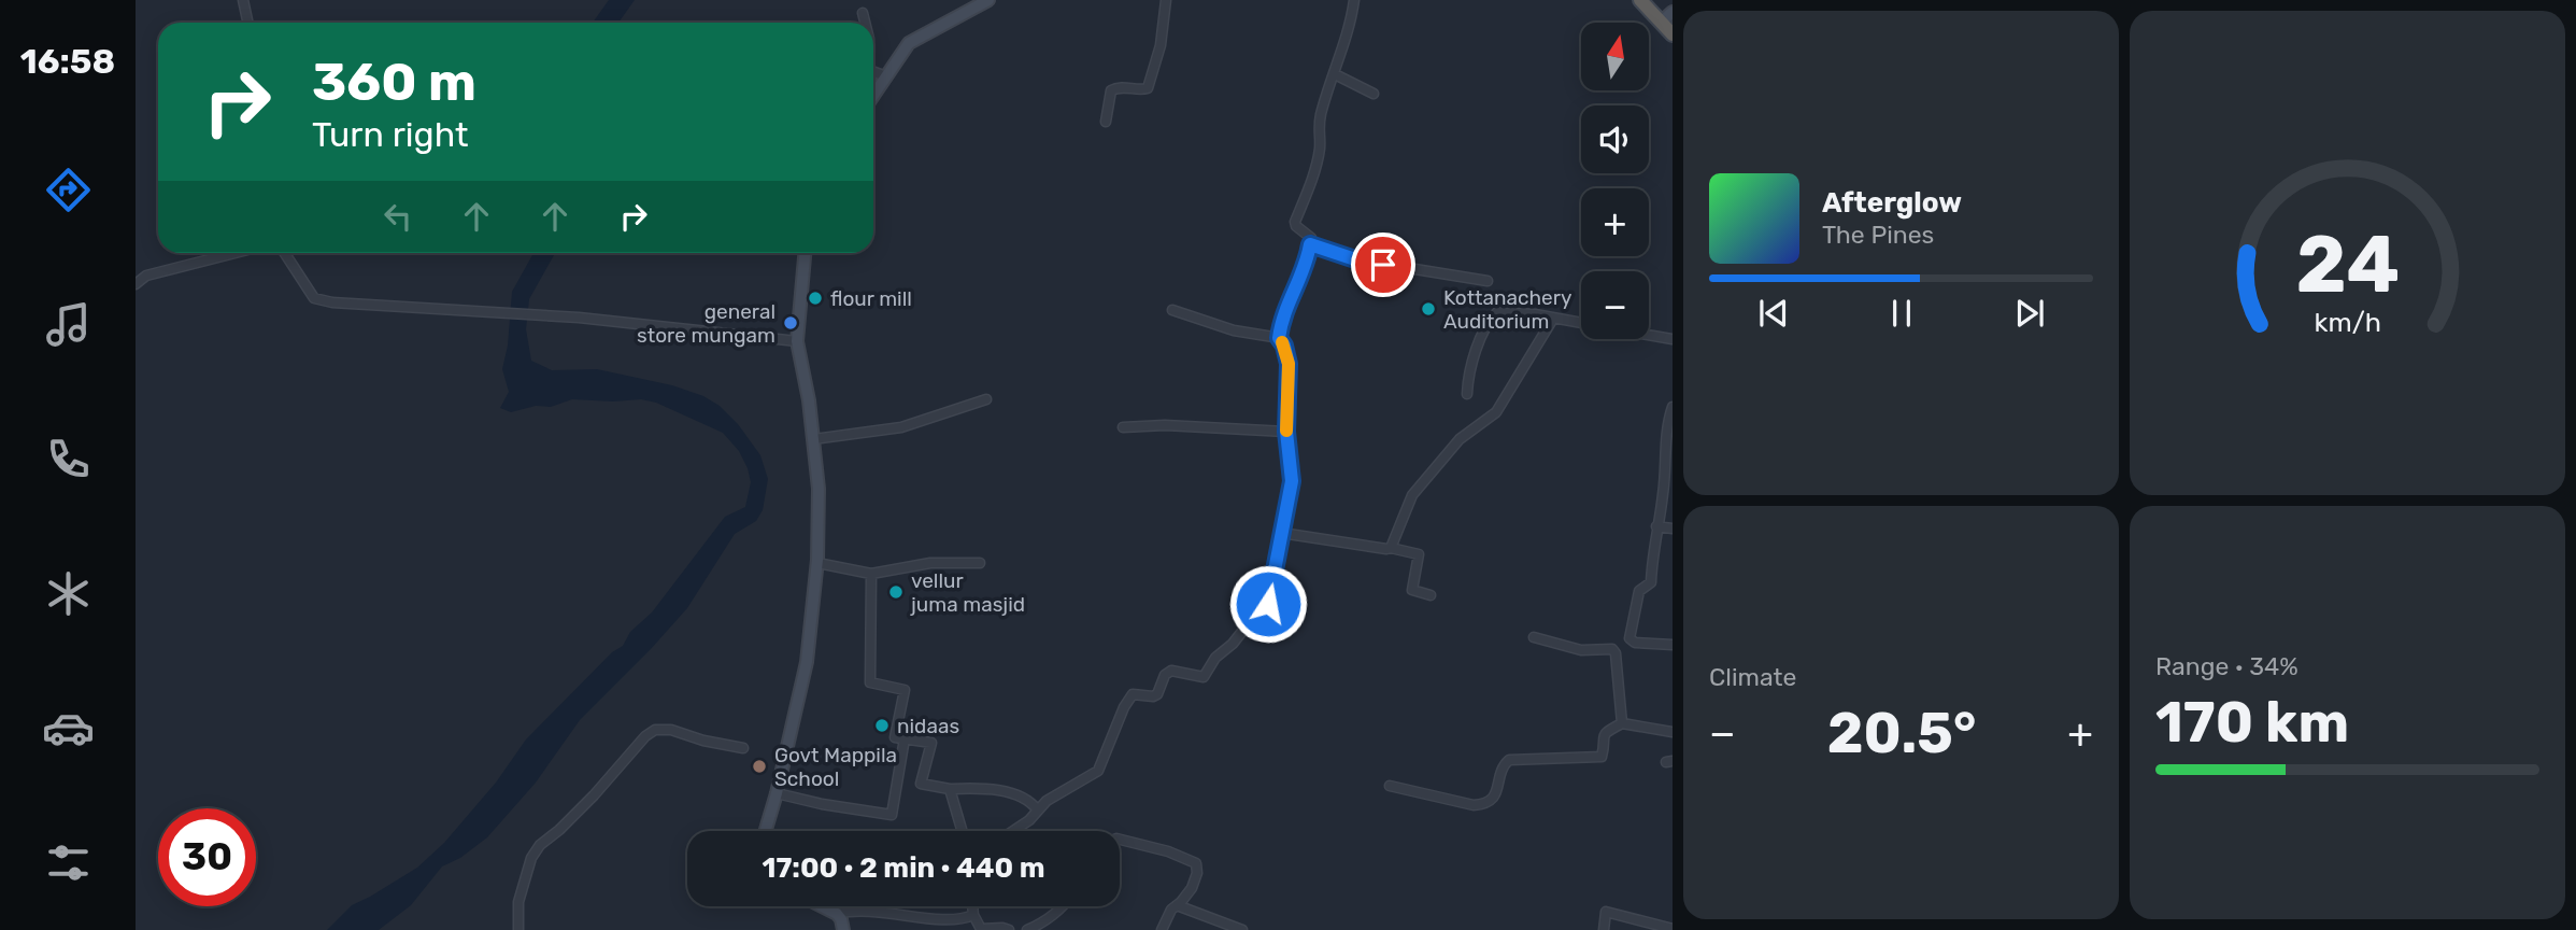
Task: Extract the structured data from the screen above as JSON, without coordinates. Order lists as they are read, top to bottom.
{
  "places": [
    "flour mill",
    "Kottanachery Auditorium",
    "general store mungam",
    "vellur juma masjid",
    "nidaas",
    "Govt Mappila School"
  ],
  "north": "top",
  "page": {
    "tabs": "16:58",
    "map_buttons": ["+", "−"],
    "turn": ["360 m", "Turn right"],
    "song": ["Afterglow", "The Pines"],
    "tile": [
      "Climate",
      ["Range · 34%", "170 km"]
    ],
    "heat": ["−", "20.5°", "+"],
    "limit": "30",
    "trip": "17:00 · 2 min · 440 m",
    "gauge": ["24", "km/h"]
  }
}
